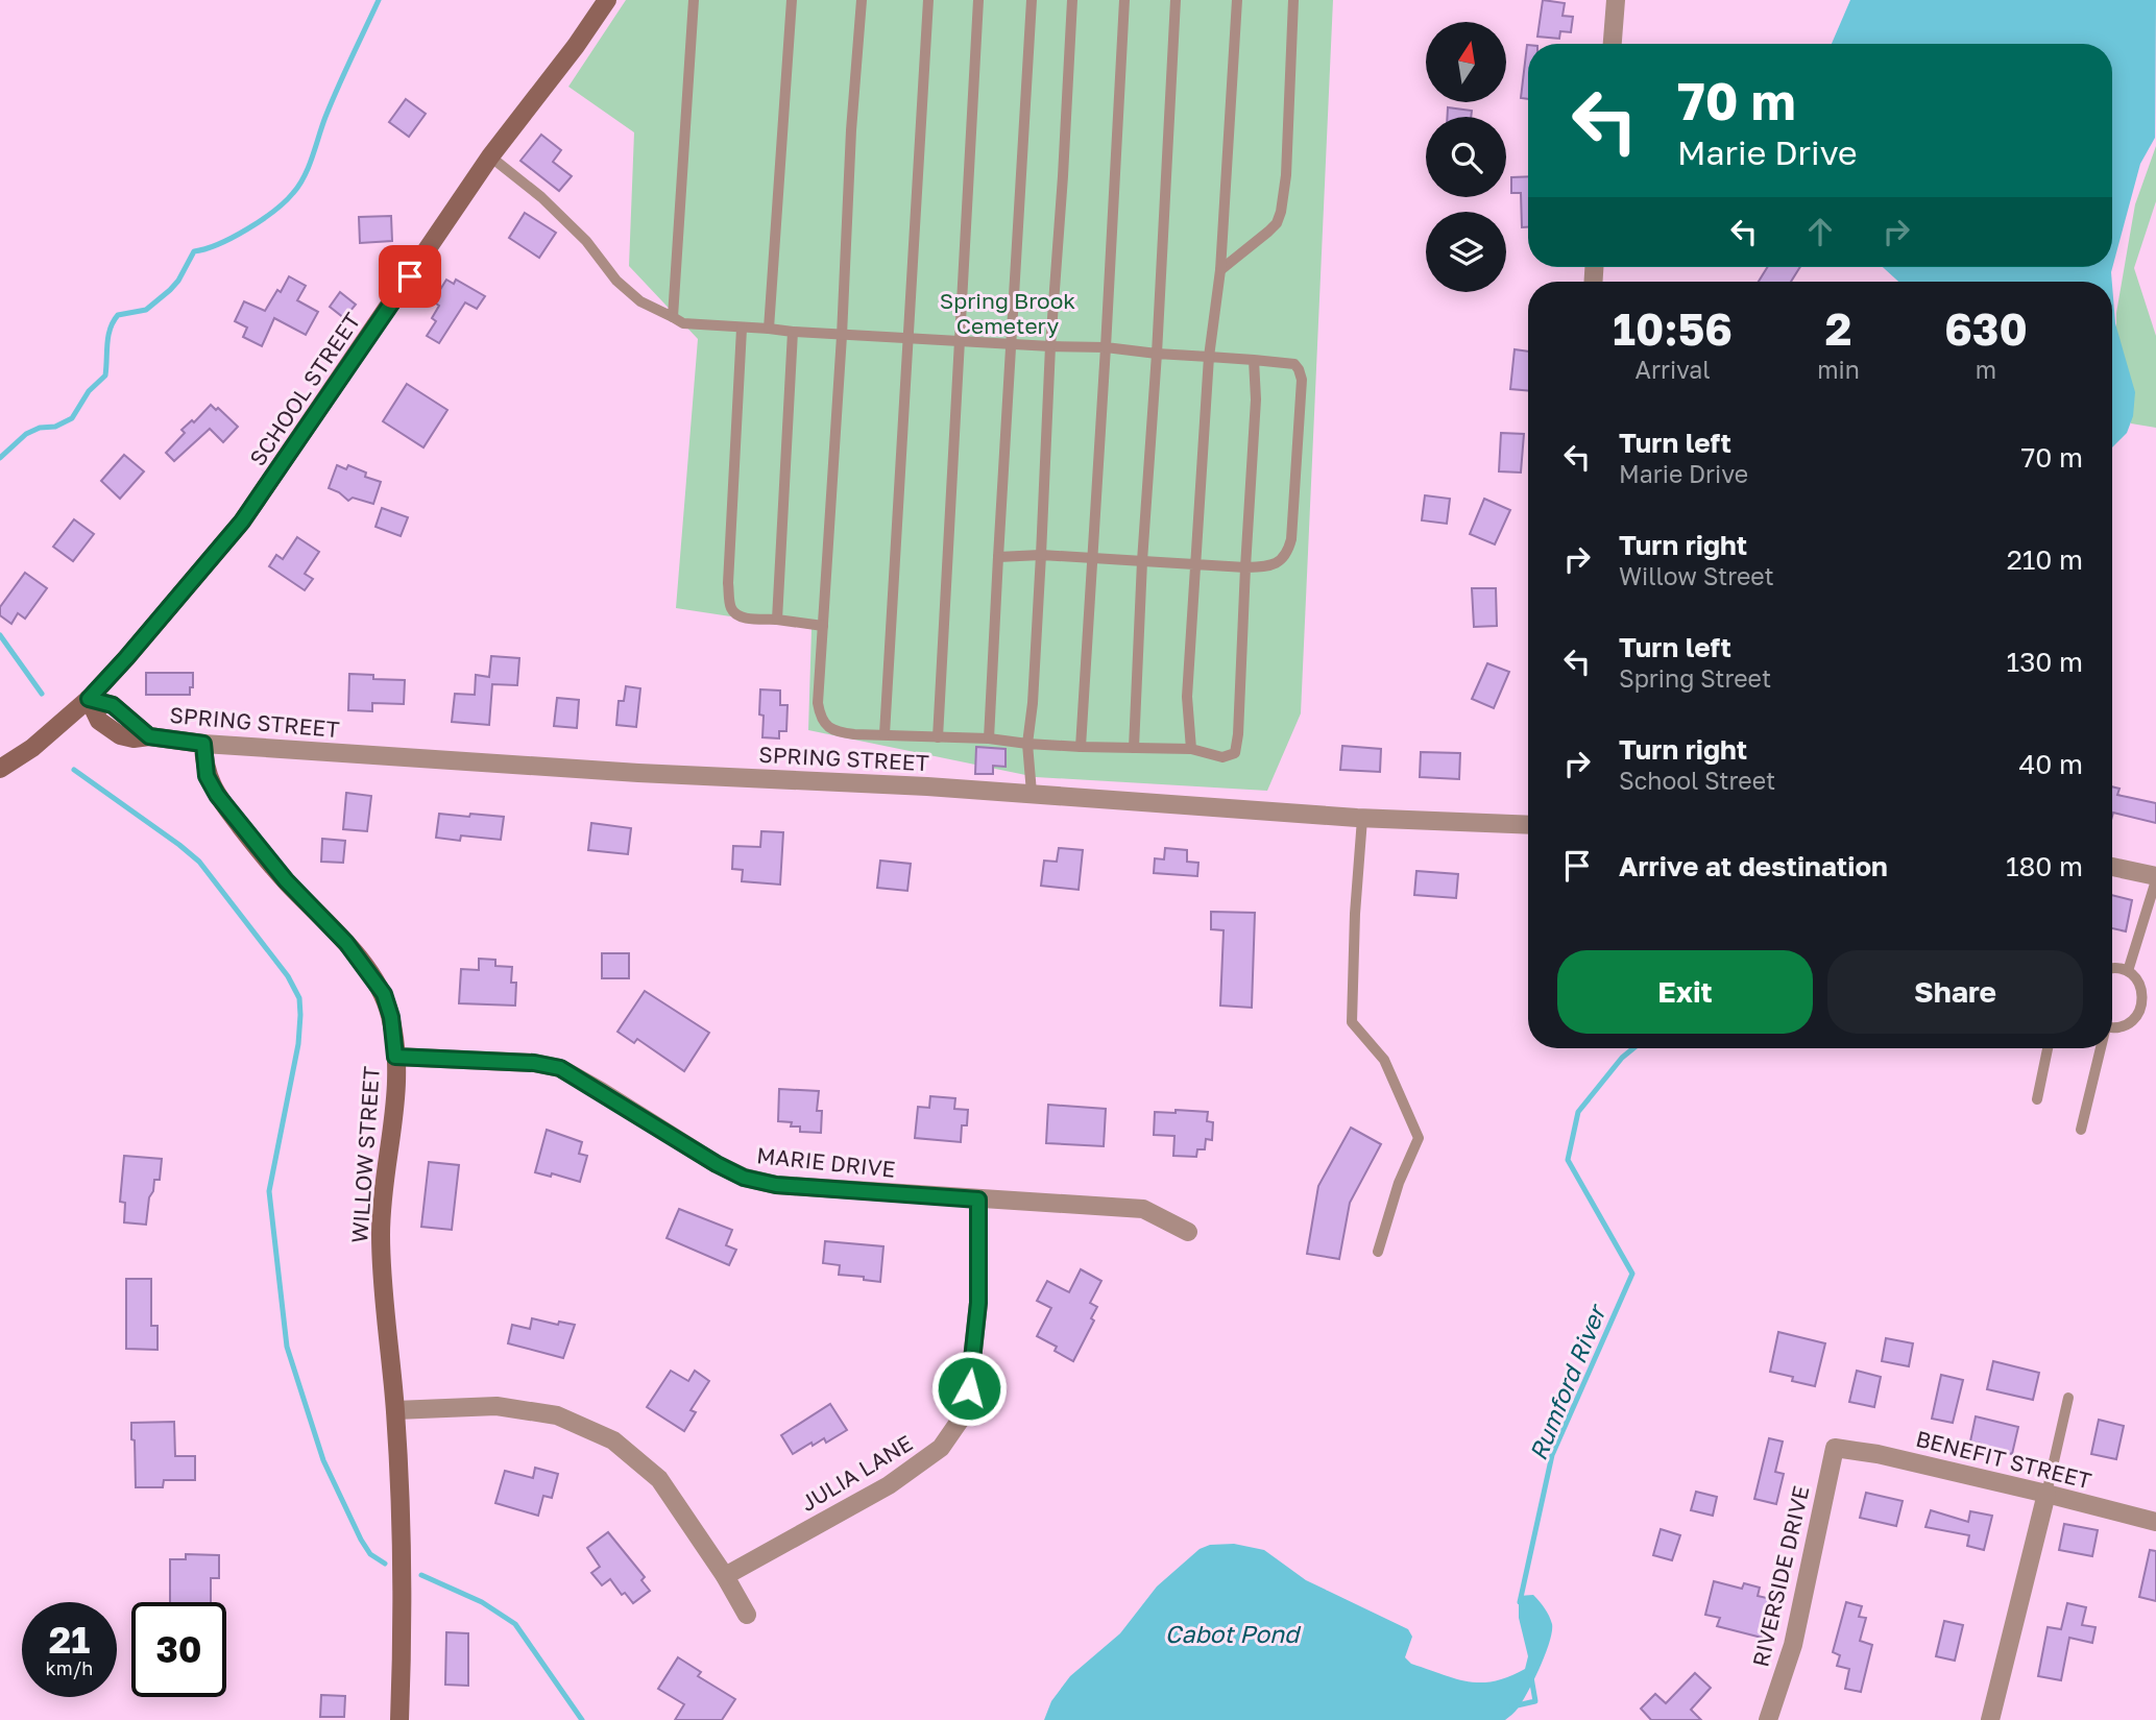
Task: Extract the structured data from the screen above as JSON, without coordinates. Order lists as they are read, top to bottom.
{
  "streets": {
    "street": [
      "SCHOOL STREET",
      "SPRING STREET",
      "WILLOW STREET",
      "MARIE DRIVE",
      "BENEFIT STREET",
      "JULIA LANE",
      "RIVERSIDE DRIVE"
    ]
  },
  "crossings": [
    ["SCHOOL STREET", "SPRING STREET"],
    ["SPRING STREET", "WILLOW STREET"],
    ["WILLOW STREET", "MARIE DRIVE"],
    ["MARIE DRIVE", "JULIA LANE"],
    ["BENEFIT STREET", "RIVERSIDE DRIVE"]
  ],
  "water": ["Rumford River", "Cabot Pond"],
  "parks": ["Spring Brook Cemetery"],
  "north": "top",
  "page": {
    "turn": ["70 m", "Marie Drive"],
    "eta": [
      "10:56",
      "Arrival",
      "2",
      "min",
      "630",
      "m"
    ],
    "list": [
      {
        "name": "Turn left",
        "note": "Marie Drive",
        "value": "70 m"
      },
      {
        "name": "Turn right",
        "note": "Willow Street",
        "value": "210 m"
      },
      {
        "name": "Turn left",
        "note": "Spring Street",
        "value": "130 m"
      },
      {
        "name": "Turn right",
        "note": "School Street",
        "value": "40 m"
      },
      {
        "name": "Arrive at destination",
        "value": "180 m"
      }
    ],
    "buttons": ["Exit", "Share"],
    "speed": "21 km/h",
    "limit": "30"
  }
}
